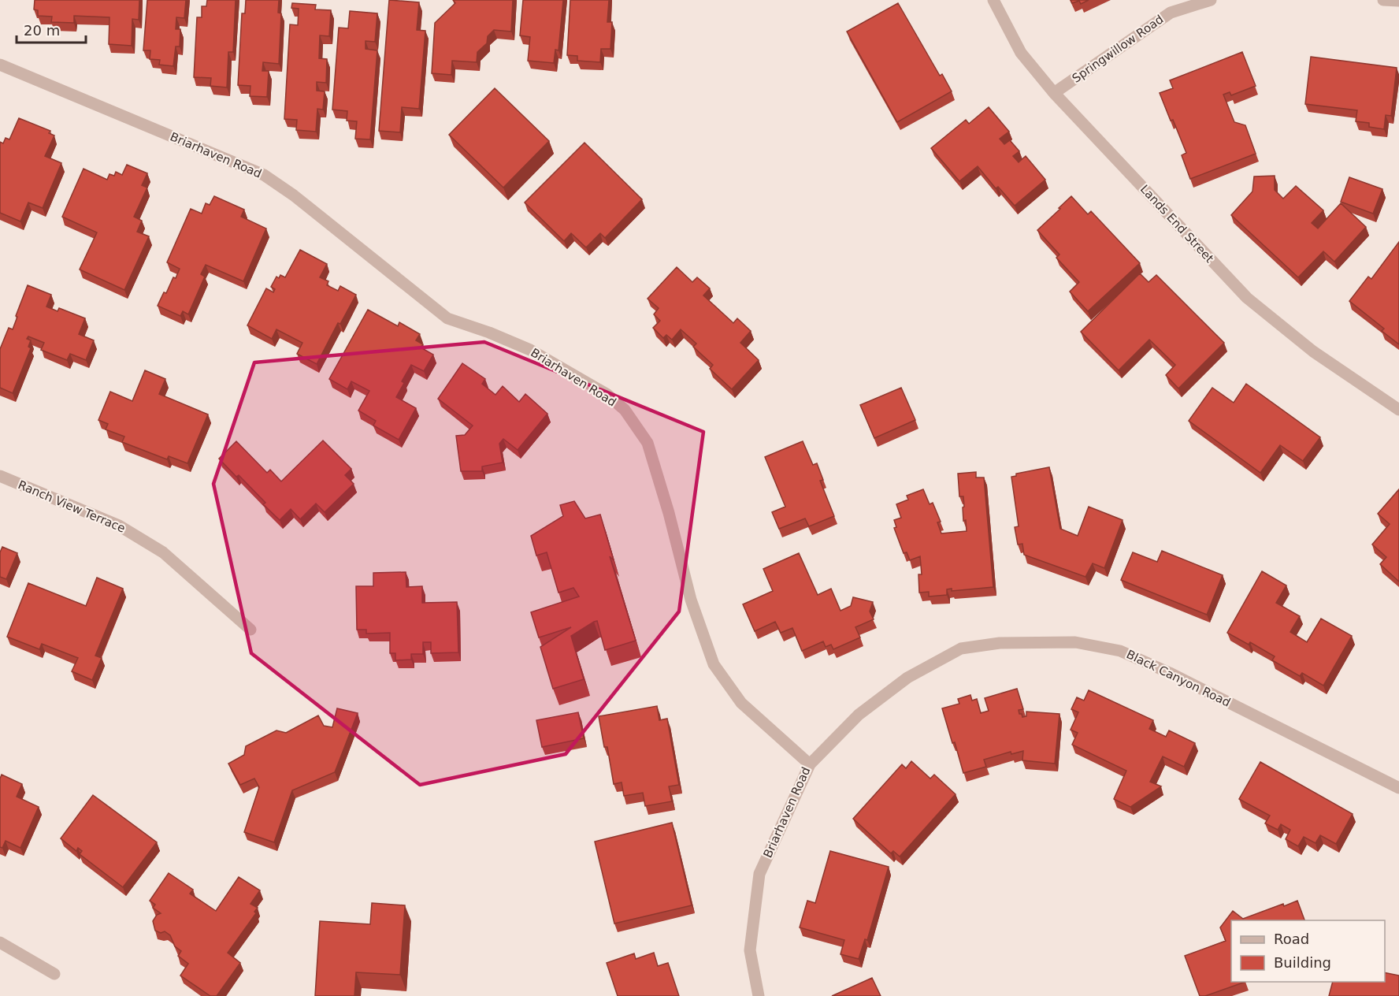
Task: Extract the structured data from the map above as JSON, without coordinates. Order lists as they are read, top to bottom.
{
  "streets": {
    "street": [
      "Springwillow Road",
      "Briarhaven Road",
      "Lands End Street",
      "Ranch View Terrace",
      "Black Canyon Road"
    ]
  },
  "crossings": [
    ["Springwillow Road", "Lands End Street"],
    ["Briarhaven Road", "Black Canyon Road"]
  ],
  "legend": ["Road", "Building"],
  "scale_bar": "20 m"
}
